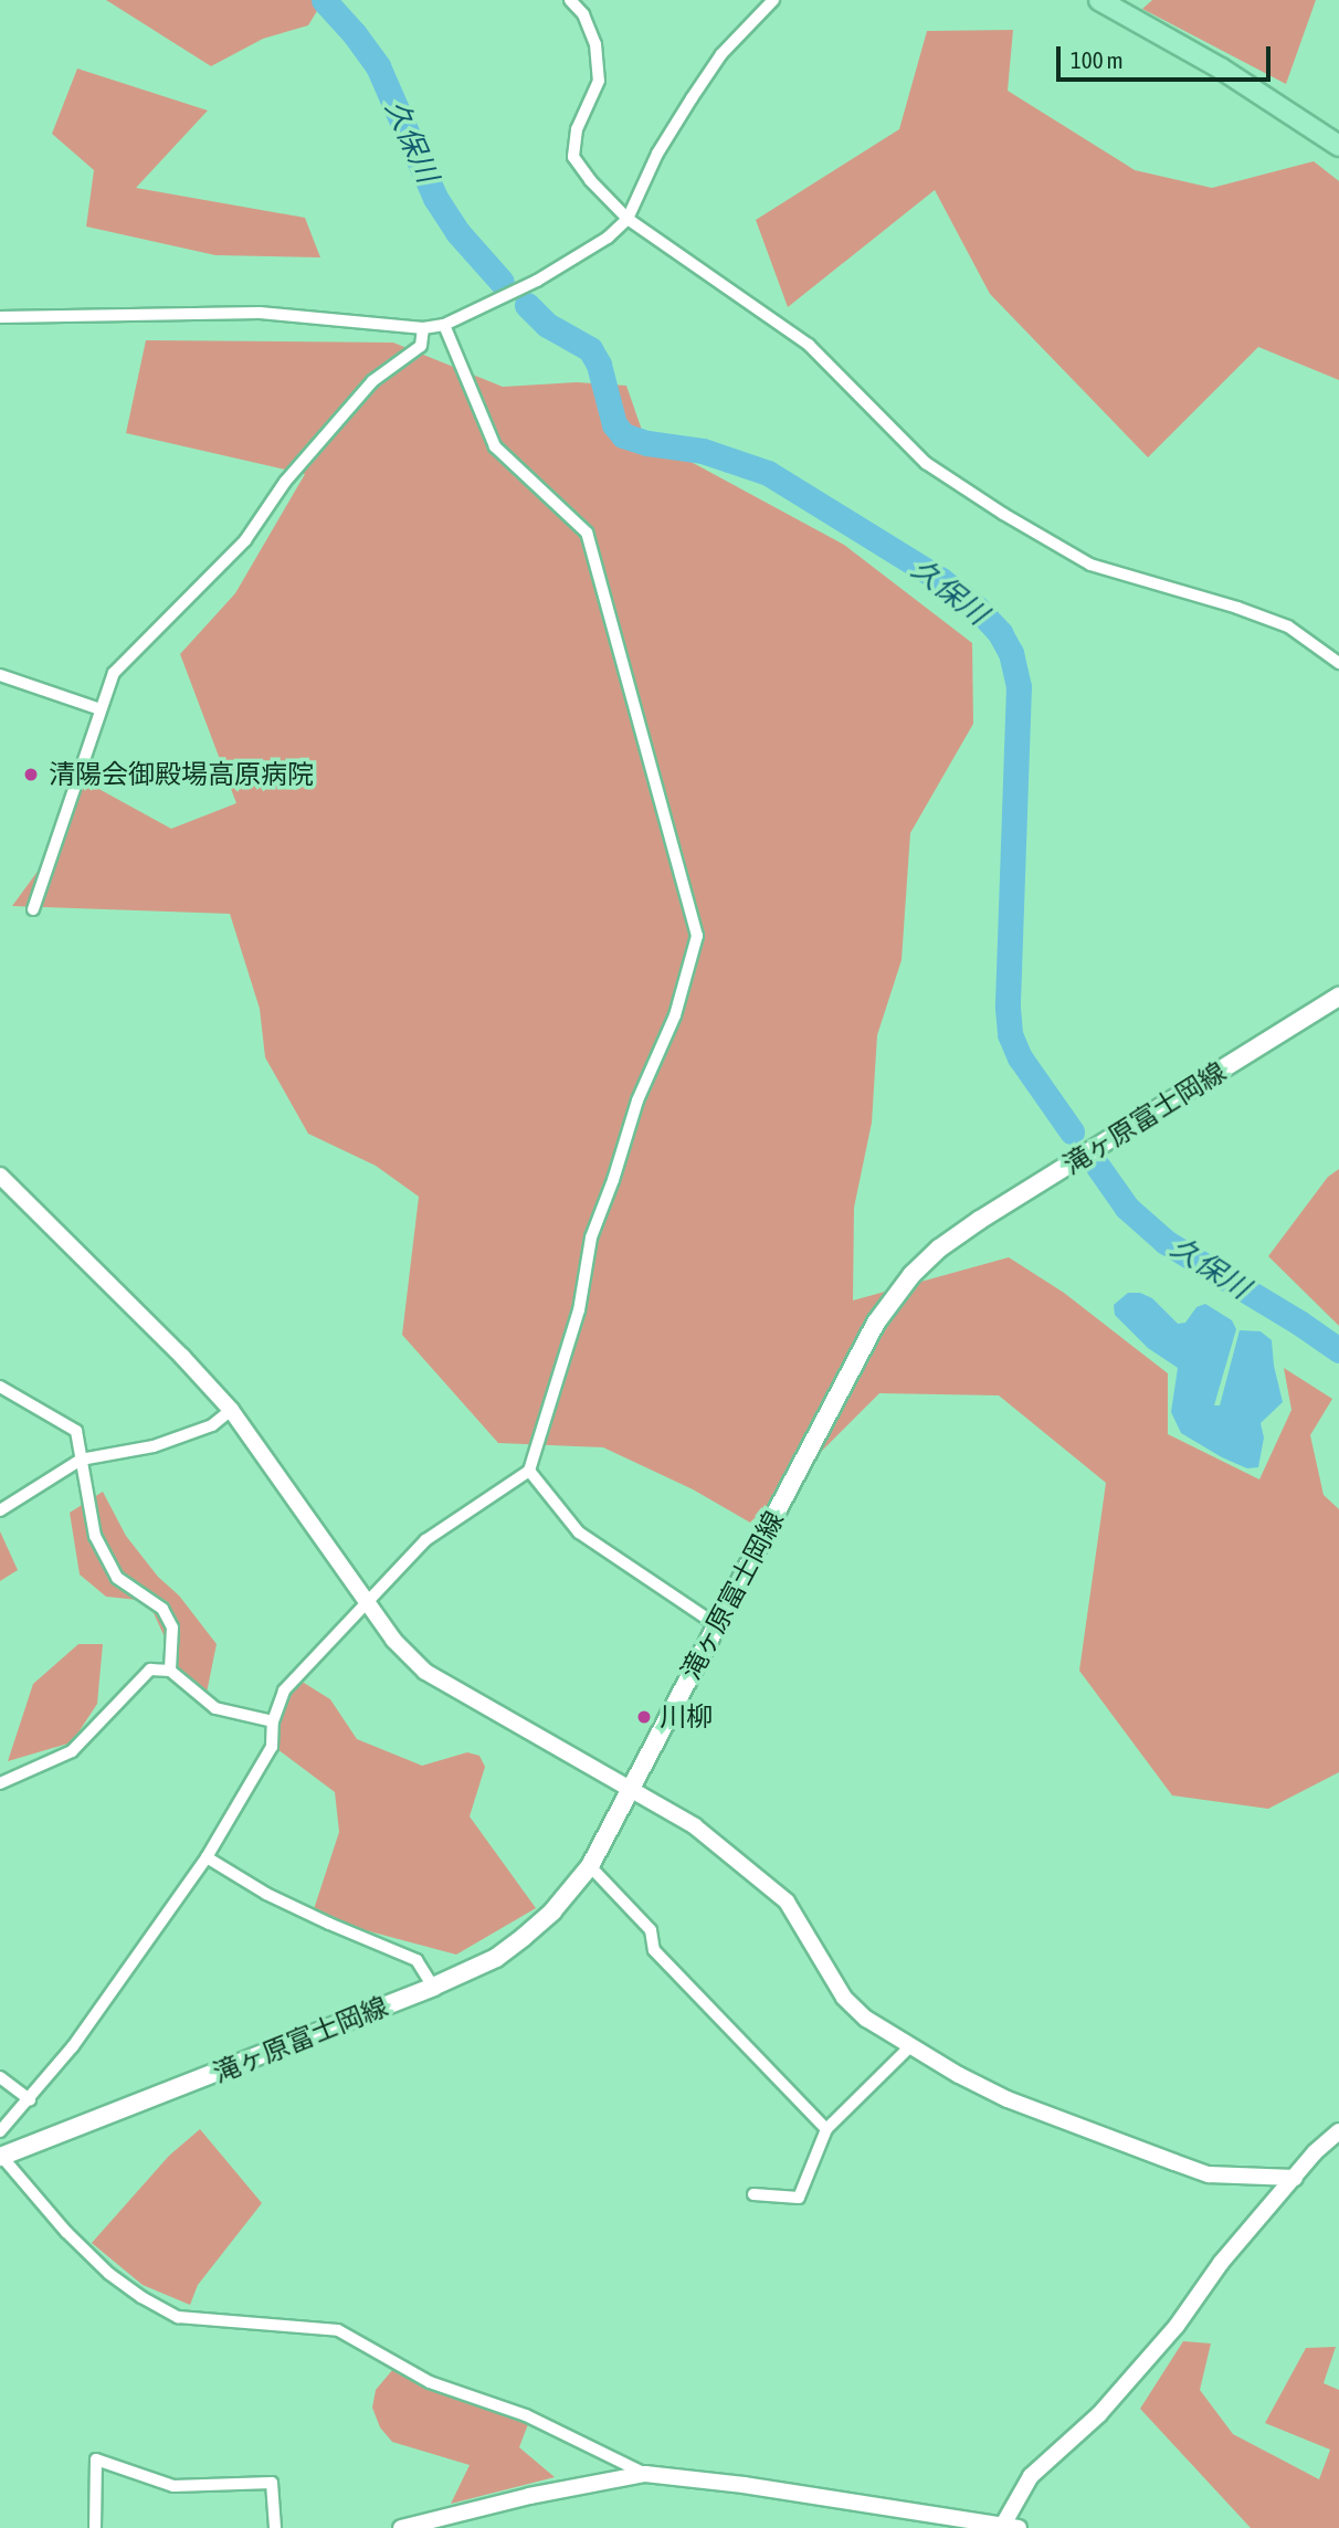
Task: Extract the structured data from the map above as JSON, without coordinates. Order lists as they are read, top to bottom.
{
  "streets": {
    "main road": ["滝ヶ原富士岡線"]
  },
  "water": ["久保川"],
  "places": ["清陽会御殿場高原病院", "川柳"],
  "scale_bar": "100 m"
}
